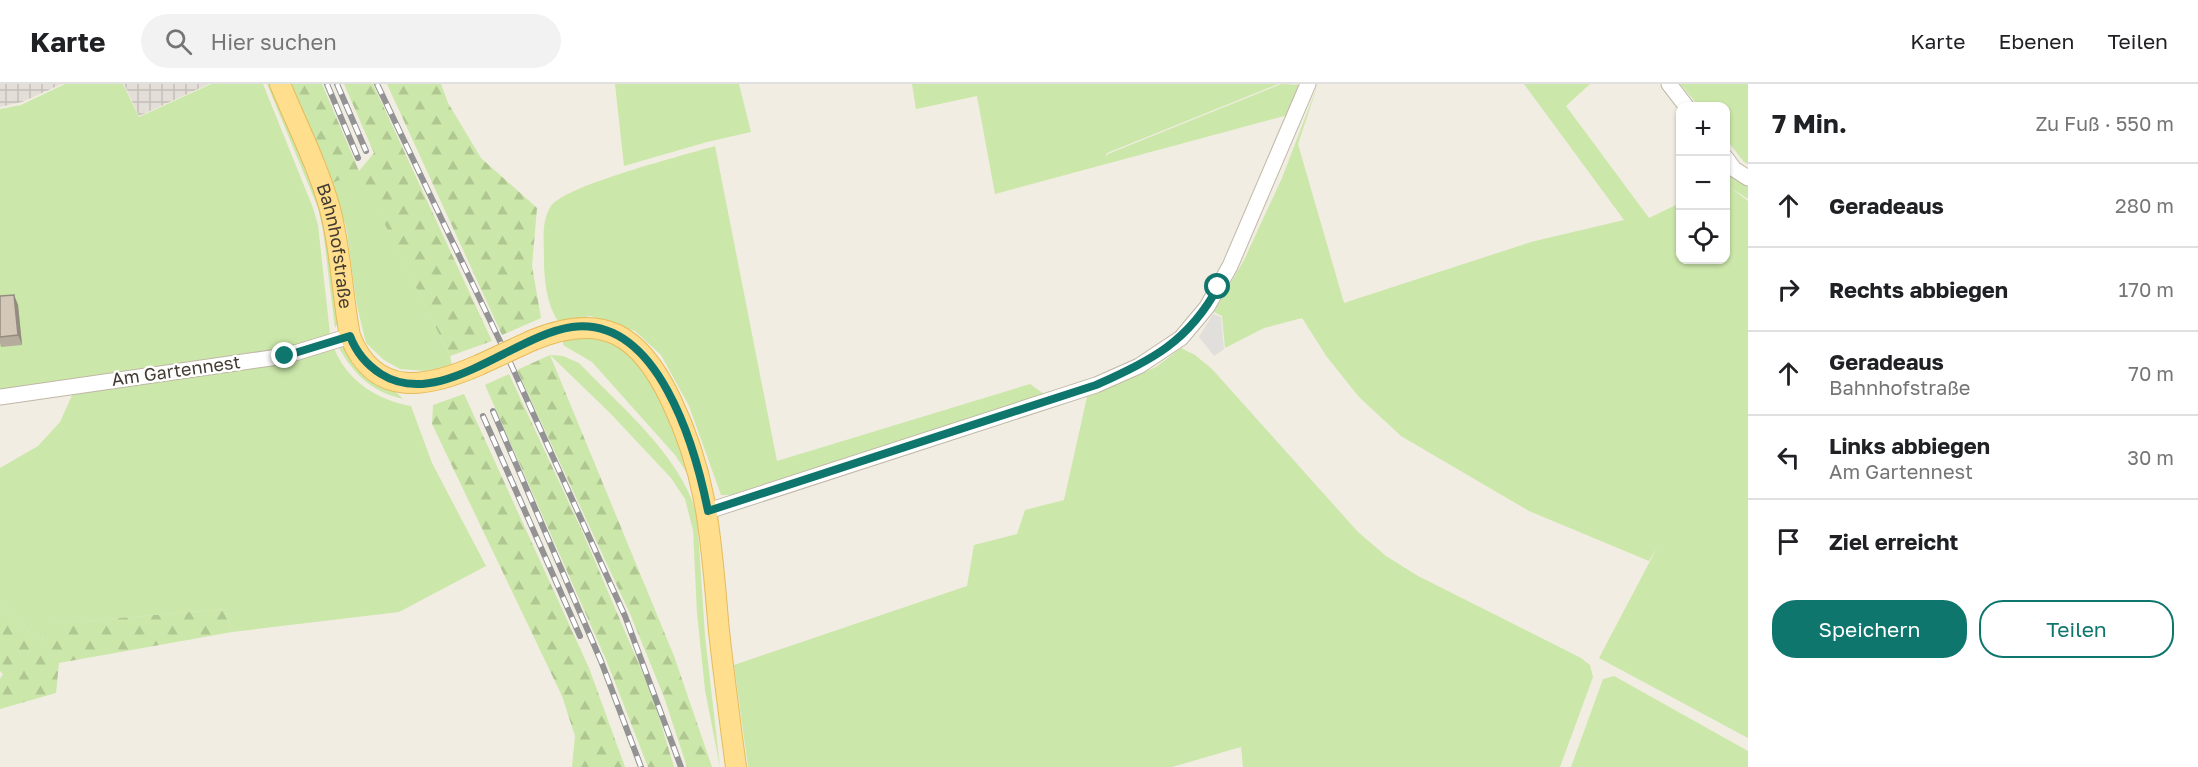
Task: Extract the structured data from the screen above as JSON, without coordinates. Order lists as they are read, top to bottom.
{
  "streets": {
    "main road": ["Bahnhofstraße"],
    "street": ["Am Gartennest"]
  },
  "crossings": [
    ["Bahnhofstraße", "Am Gartennest"]
  ],
  "page": {
    "header": "Karte",
    "search": "Hier suchen",
    "nav": ["Karte", "Ebenen", "Teilen"],
    "heading": ["7 Min.", "Zu Fuß · 550 m"],
    "map_buttons": ["+", "−"],
    "list": [
      ["Geradeaus", "280 m"],
      ["Rechts abbiegen", "170 m"],
      ["Geradeaus", "Bahnhofstraße", "70 m"],
      ["Links abbiegen", "Am Gartennest", "30 m"],
      "Ziel erreicht"
    ],
    "buttons": ["Speichern", "Teilen"]
  }
}
